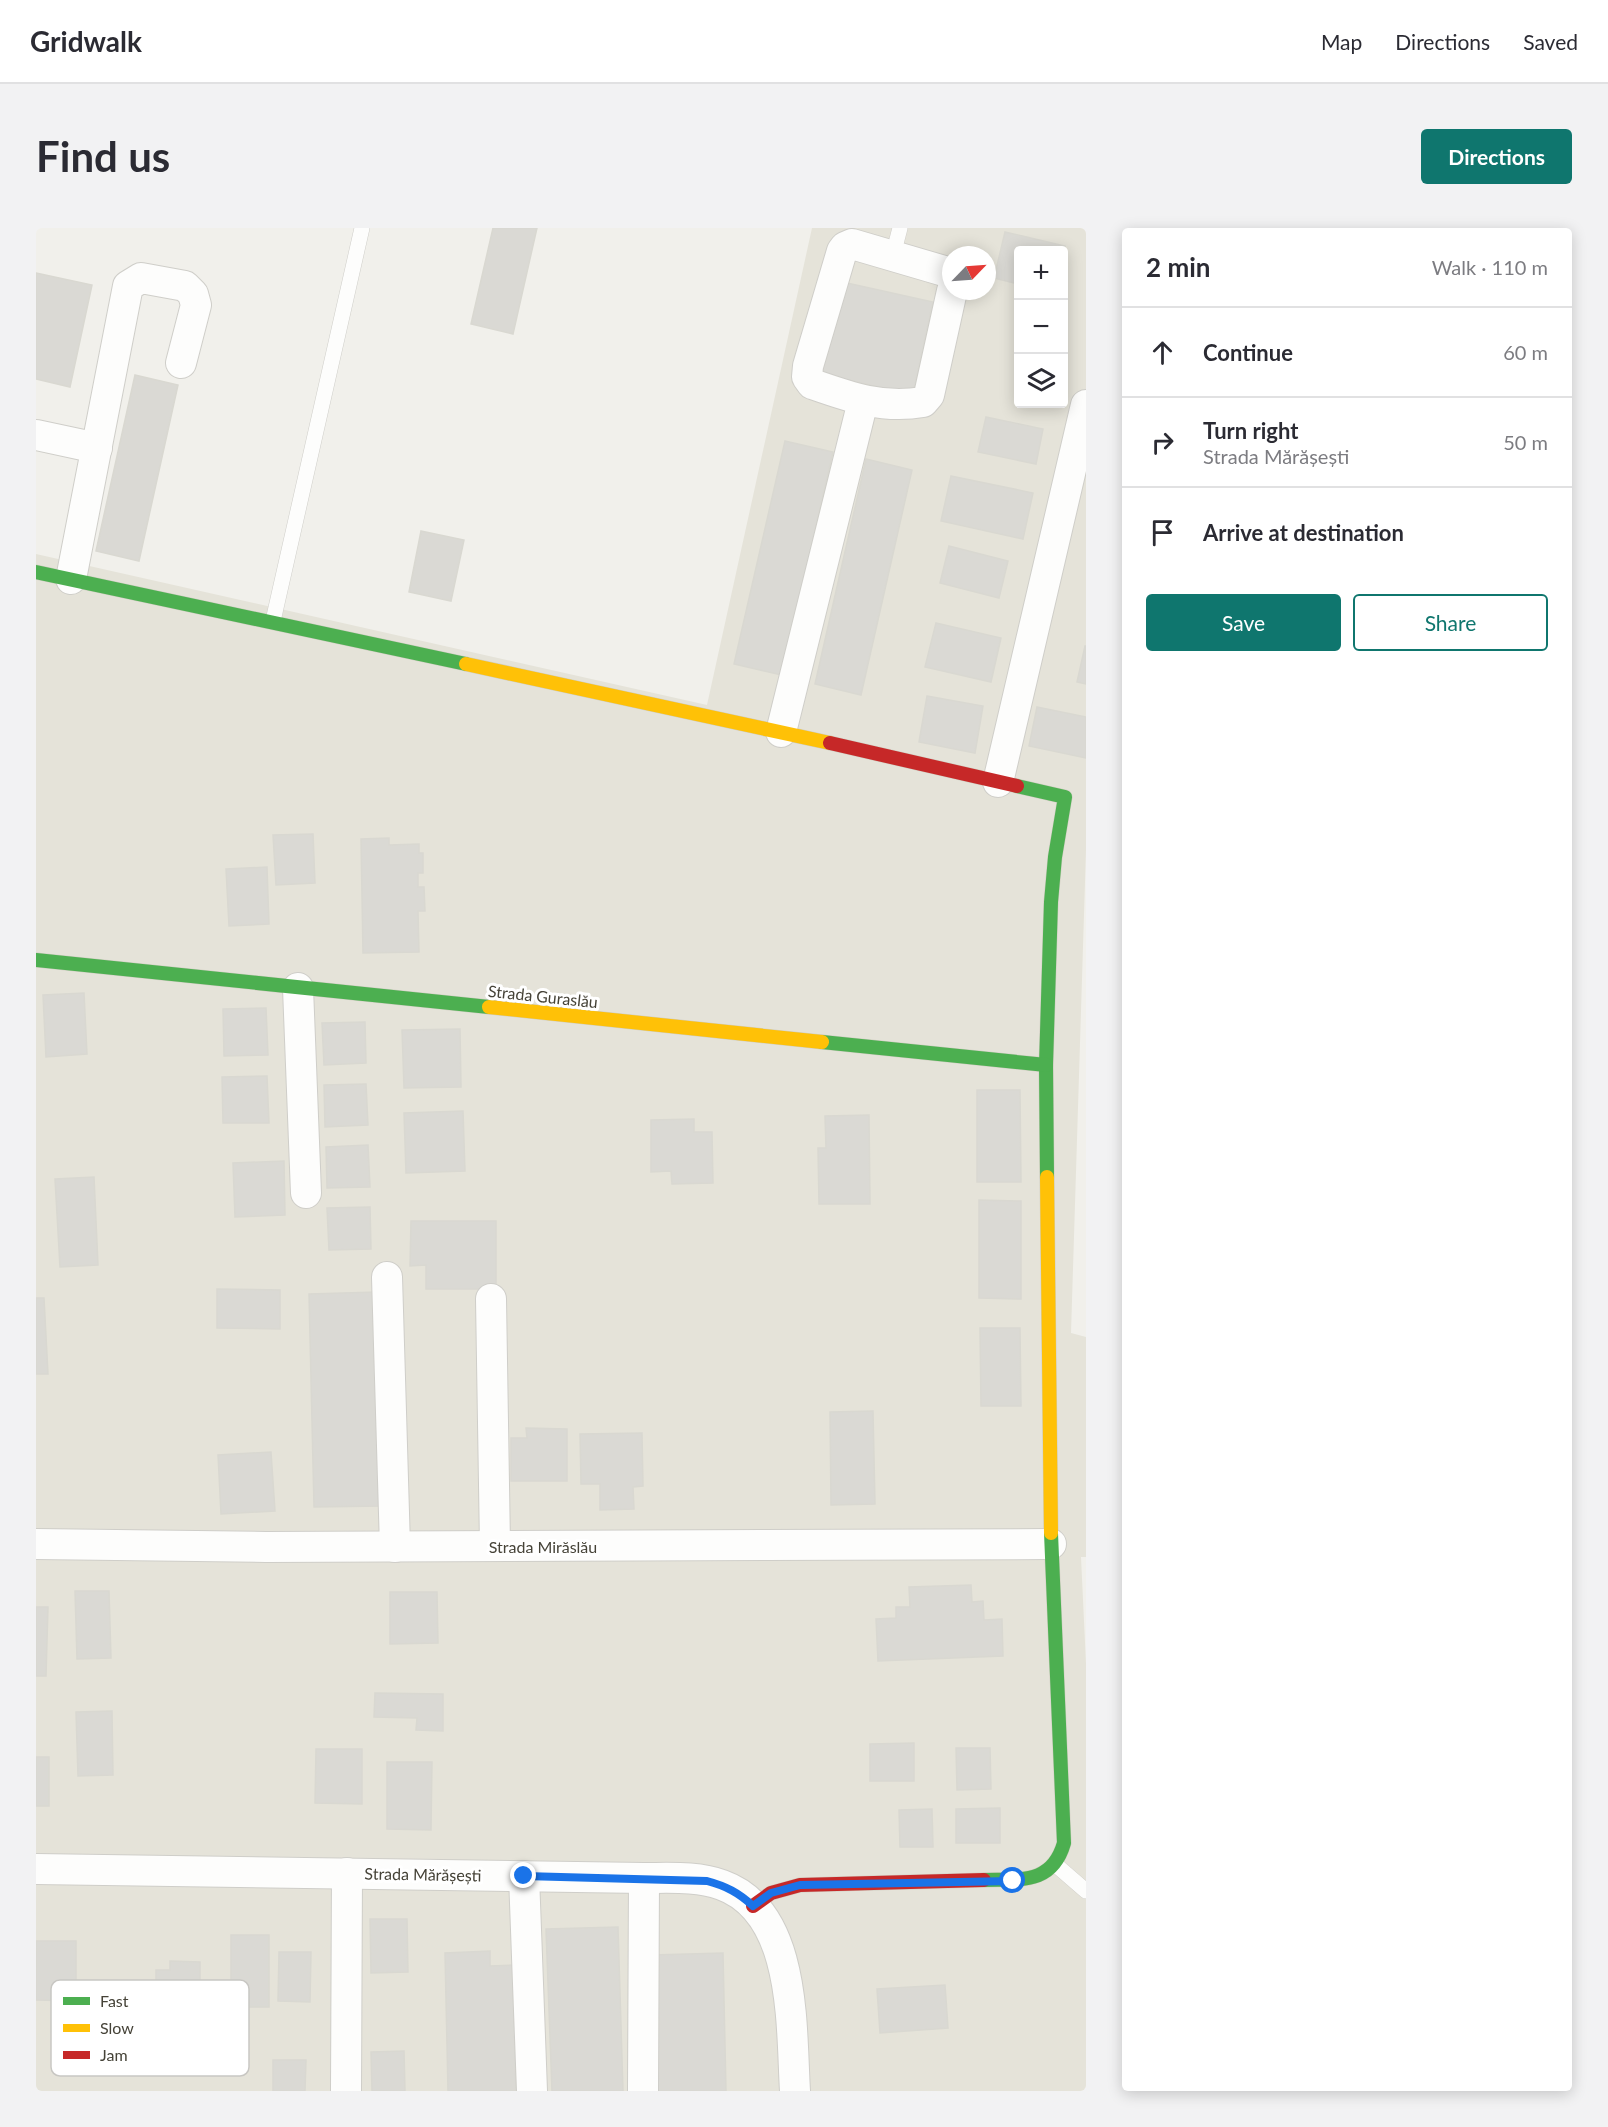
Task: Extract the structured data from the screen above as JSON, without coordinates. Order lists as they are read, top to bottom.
{
  "streets": {
    "street": ["Strada Guraslău", "Strada Mirăslău", "Strada Mărășești"]
  },
  "legend": ["Fast", "Slow", "Jam"],
  "north": "top right",
  "page": {
    "header": "Gridwalk",
    "nav": ["Map", "Directions", "Saved"],
    "buttons": [
      "Directions",
      ["Save", "Share"]
    ],
    "title": "Find us",
    "heading": ["2 min", "Walk · 110 m"],
    "map_buttons": ["+", "−"],
    "list": [
      ["Continue", "60 m"],
      ["Turn right", "Strada Mărășești", "50 m"],
      "Arrive at destination"
    ]
  }
}
